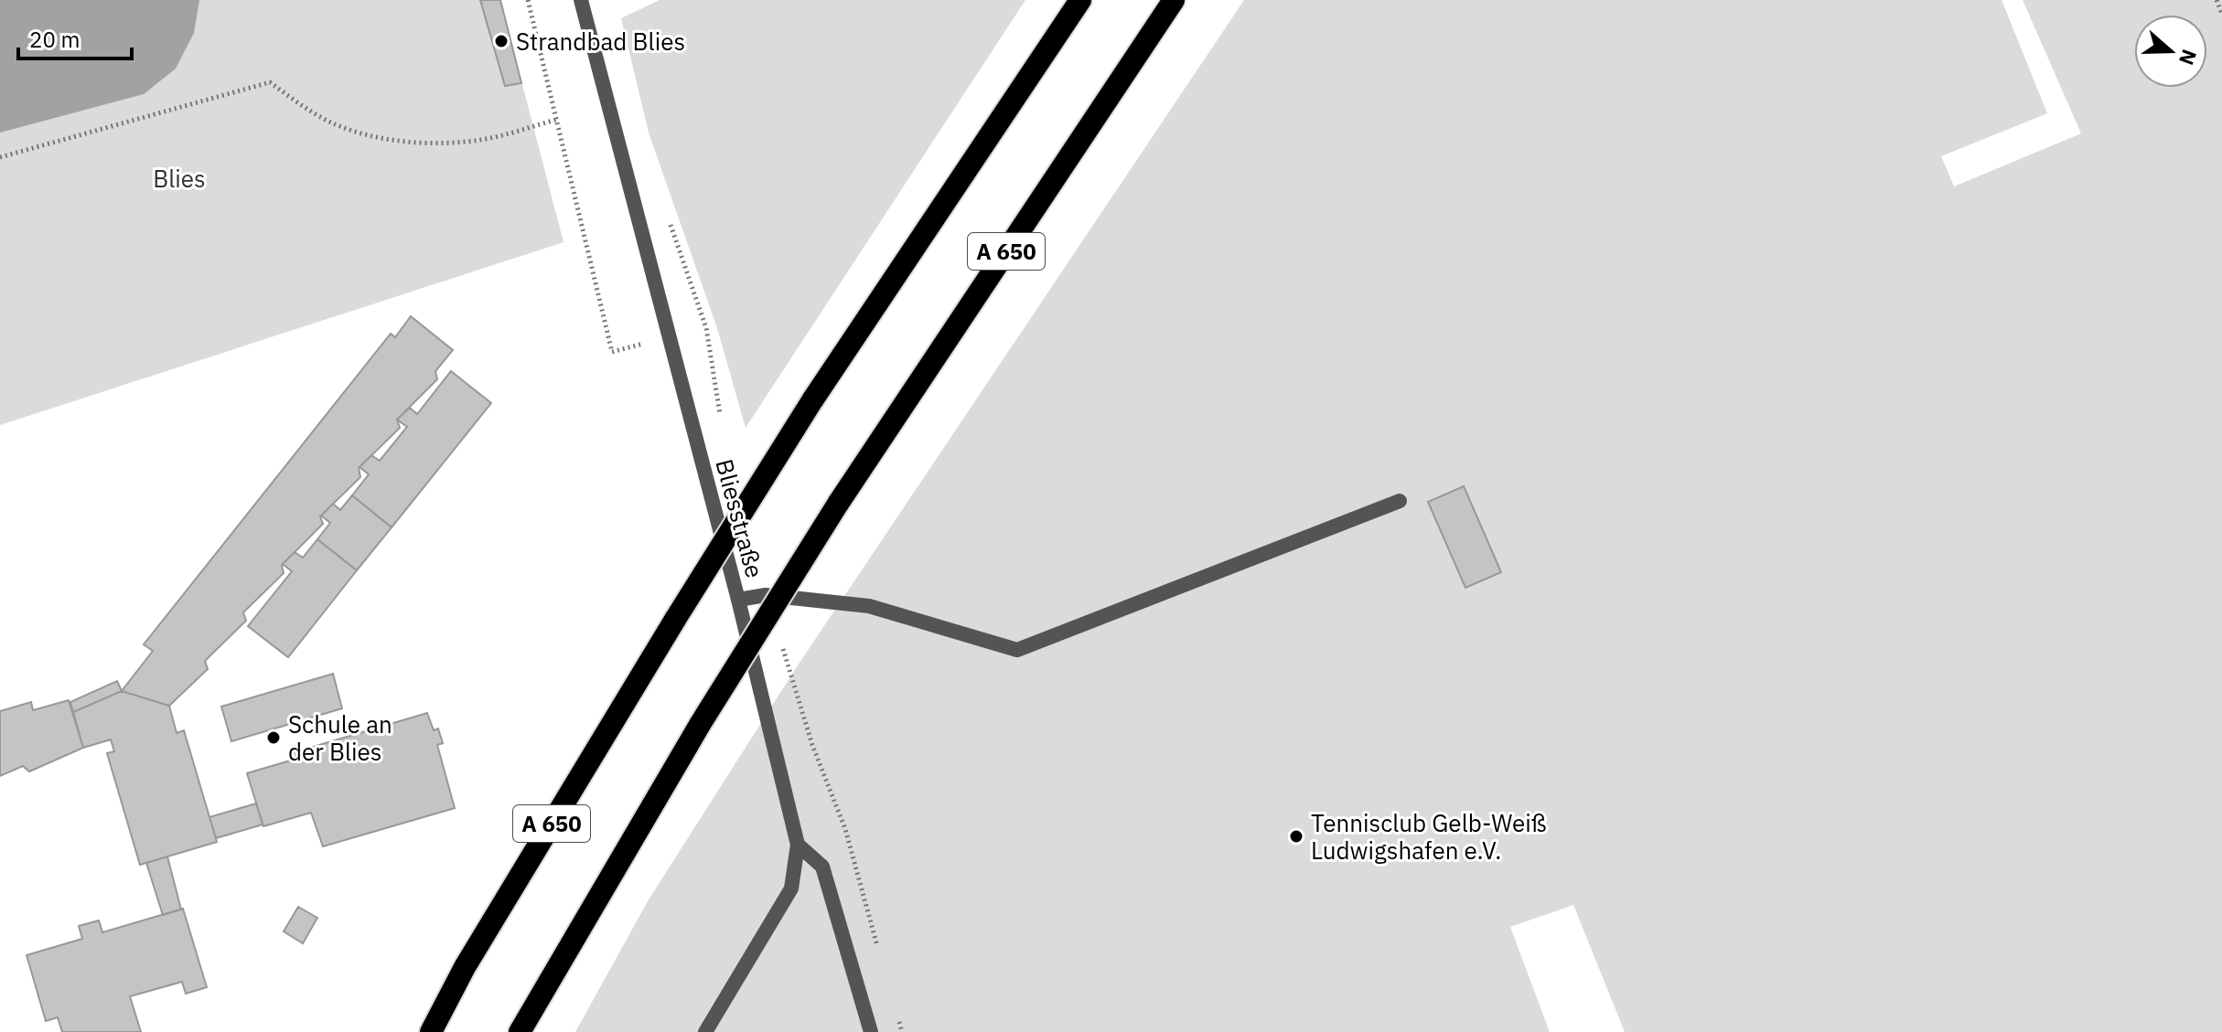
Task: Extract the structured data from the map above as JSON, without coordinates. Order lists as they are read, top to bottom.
{
  "streets": {
    "highway": ["A 650"],
    "street": ["Bliesstraße"]
  },
  "parks": ["Blies"],
  "places": ["Strandbad Blies", "Schule an der Blies", "Tennisclub Gelb-Weiß Ludwigshafen e.V."],
  "scale_bar": "20 m",
  "north": "right"
}
